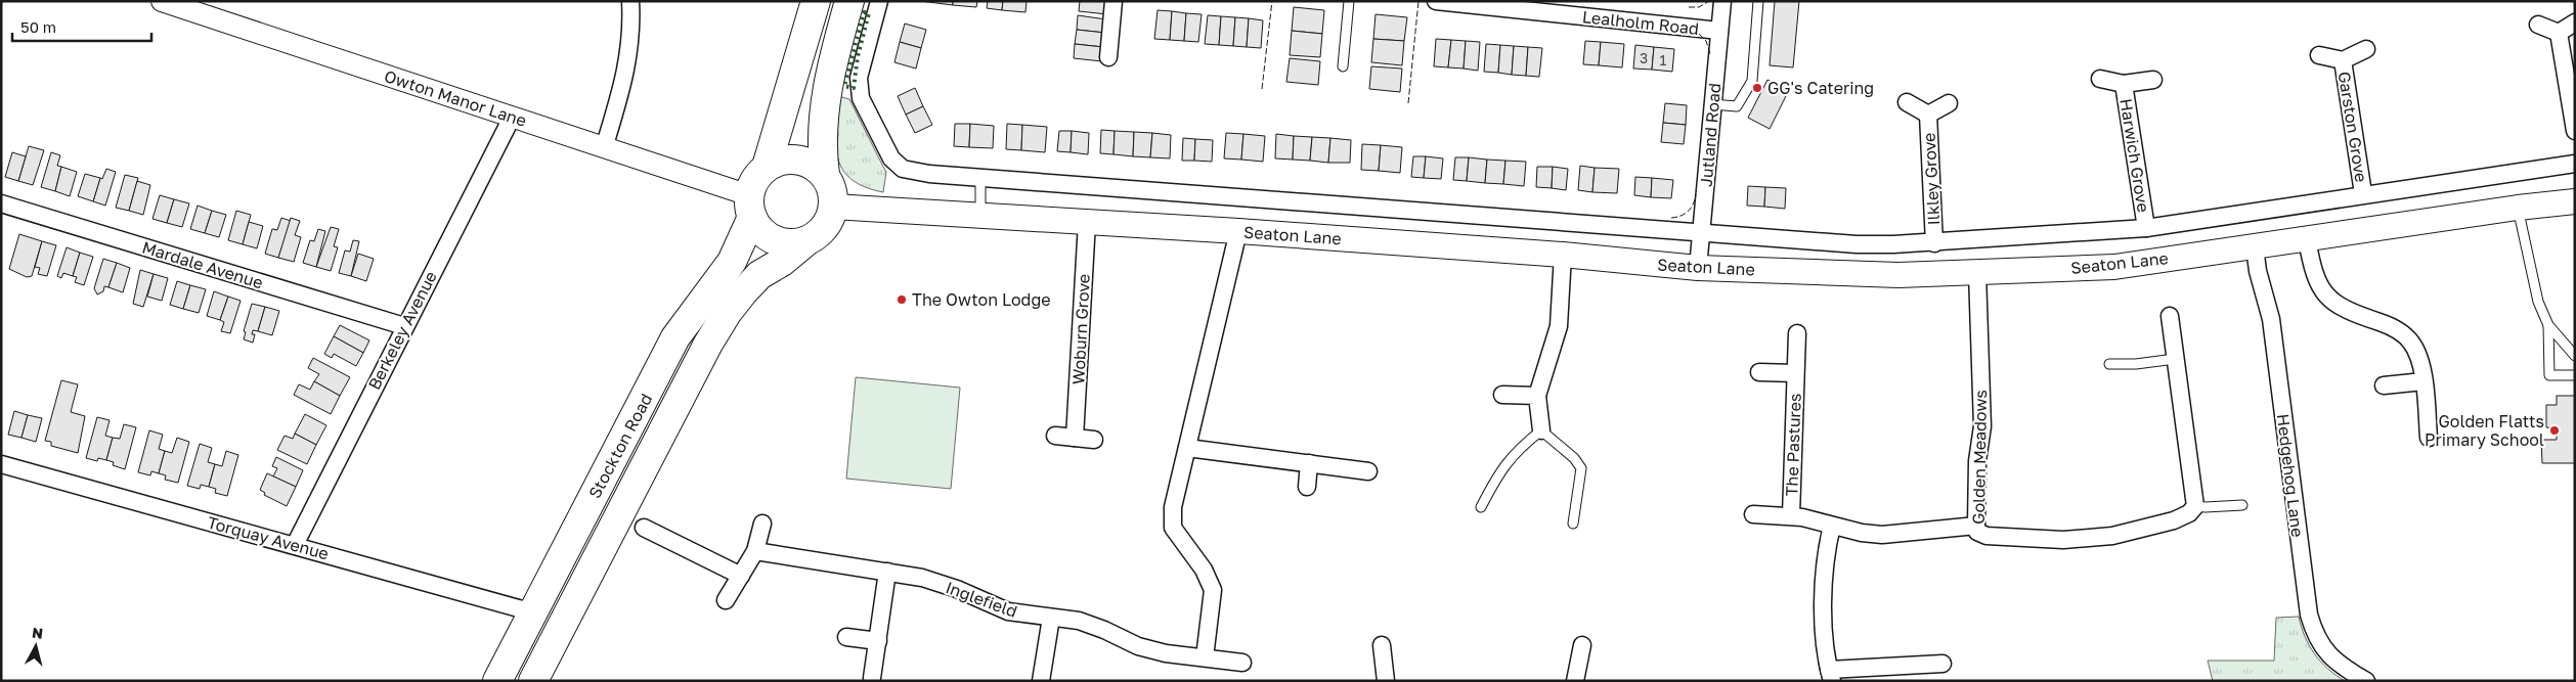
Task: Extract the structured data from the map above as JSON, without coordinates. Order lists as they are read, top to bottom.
{
  "streets": {
    "highway": ["Stockton Road"],
    "main road": ["Seaton Lane"],
    "street": [
      "Lealholm Road",
      "Owton Manor Lane",
      "Garston Grove",
      "Jutland Road",
      "Harwich Grove",
      "Ilkley Grove",
      "Mardale Avenue",
      "Woburn Grove",
      "Berkeley Avenue",
      "The Pastures",
      "Golden Meadows",
      "Hedgehog Lane",
      "Torquay Avenue",
      "Inglefield"
    ]
  },
  "crossings": [
    ["Lealholm Road", "Jutland Road"],
    ["Owton Manor Lane", "Seaton Lane"],
    ["Owton Manor Lane", "Berkeley Avenue"],
    ["Owton Manor Lane", "Stockton Road"],
    ["Garston Grove", "Seaton Lane"],
    ["Jutland Road", "Seaton Lane"],
    ["Harwich Grove", "Seaton Lane"],
    ["Ilkley Grove", "Seaton Lane"],
    ["Seaton Lane", "Woburn Grove"],
    ["Seaton Lane", "Stockton Road"],
    ["Seaton Lane", "Golden Meadows"],
    ["Seaton Lane", "Hedgehog Lane"],
    ["Mardale Avenue", "Berkeley Avenue"],
    ["Berkeley Avenue", "Torquay Avenue"],
    ["The Pastures", "Golden Meadows"],
    ["Stockton Road", "Torquay Avenue"]
  ],
  "places": ["GG's Catering", "The Owton Lodge", "Golden Flatts Primary School"],
  "house_numbers": ["3", "1"],
  "scale_bar": "50 m",
  "north": "top"
}
